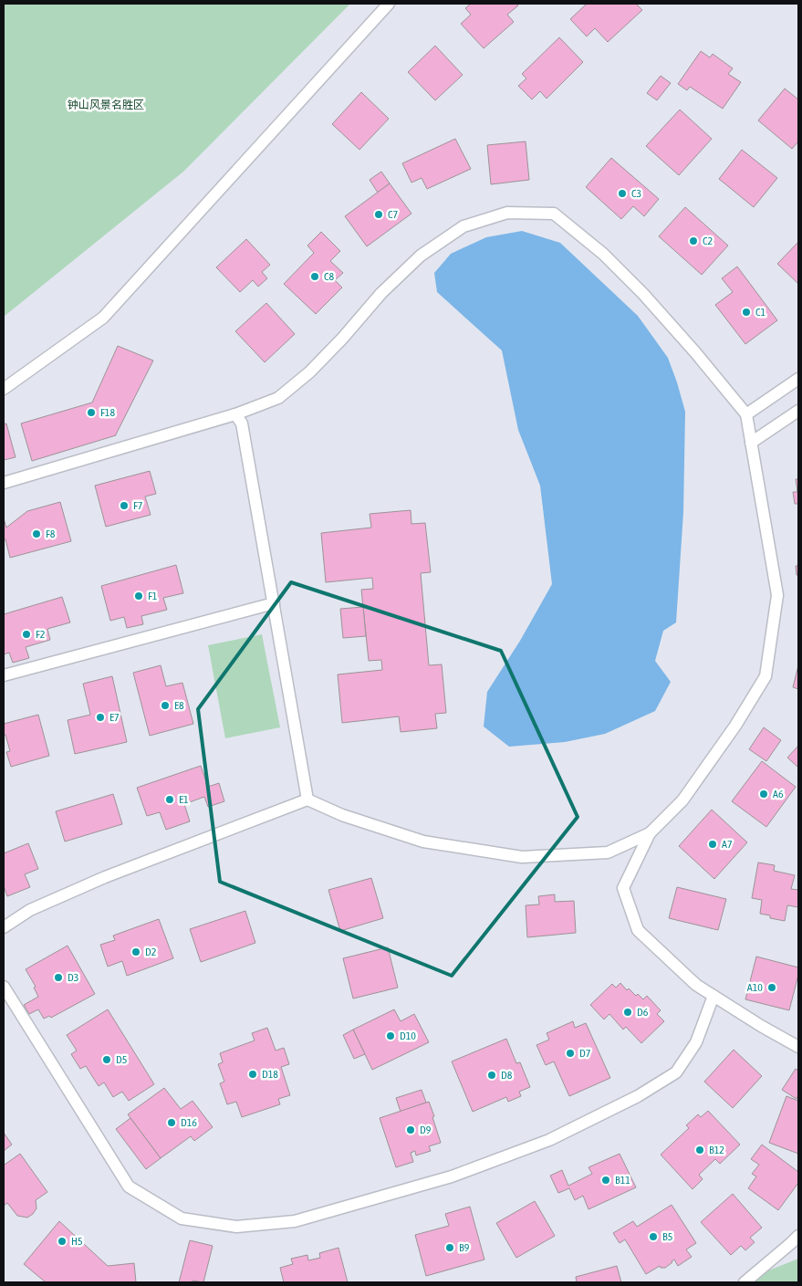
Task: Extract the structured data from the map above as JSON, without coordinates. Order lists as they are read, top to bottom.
{
  "parks": ["钟山风景名胜区"],
  "places": [
    "C3",
    "C7",
    "C2",
    "C8",
    "C1",
    "F18",
    "F7",
    "F8",
    "F1",
    "F2",
    "E8",
    "E7",
    "A6",
    "E1",
    "A7",
    "D2",
    "D3",
    "A10",
    "D6",
    "D10",
    "D7",
    "D5",
    "D18",
    "D8",
    "D16",
    "D9",
    "B12",
    "B11",
    "B5",
    "H5",
    "B9"
  ]
}
